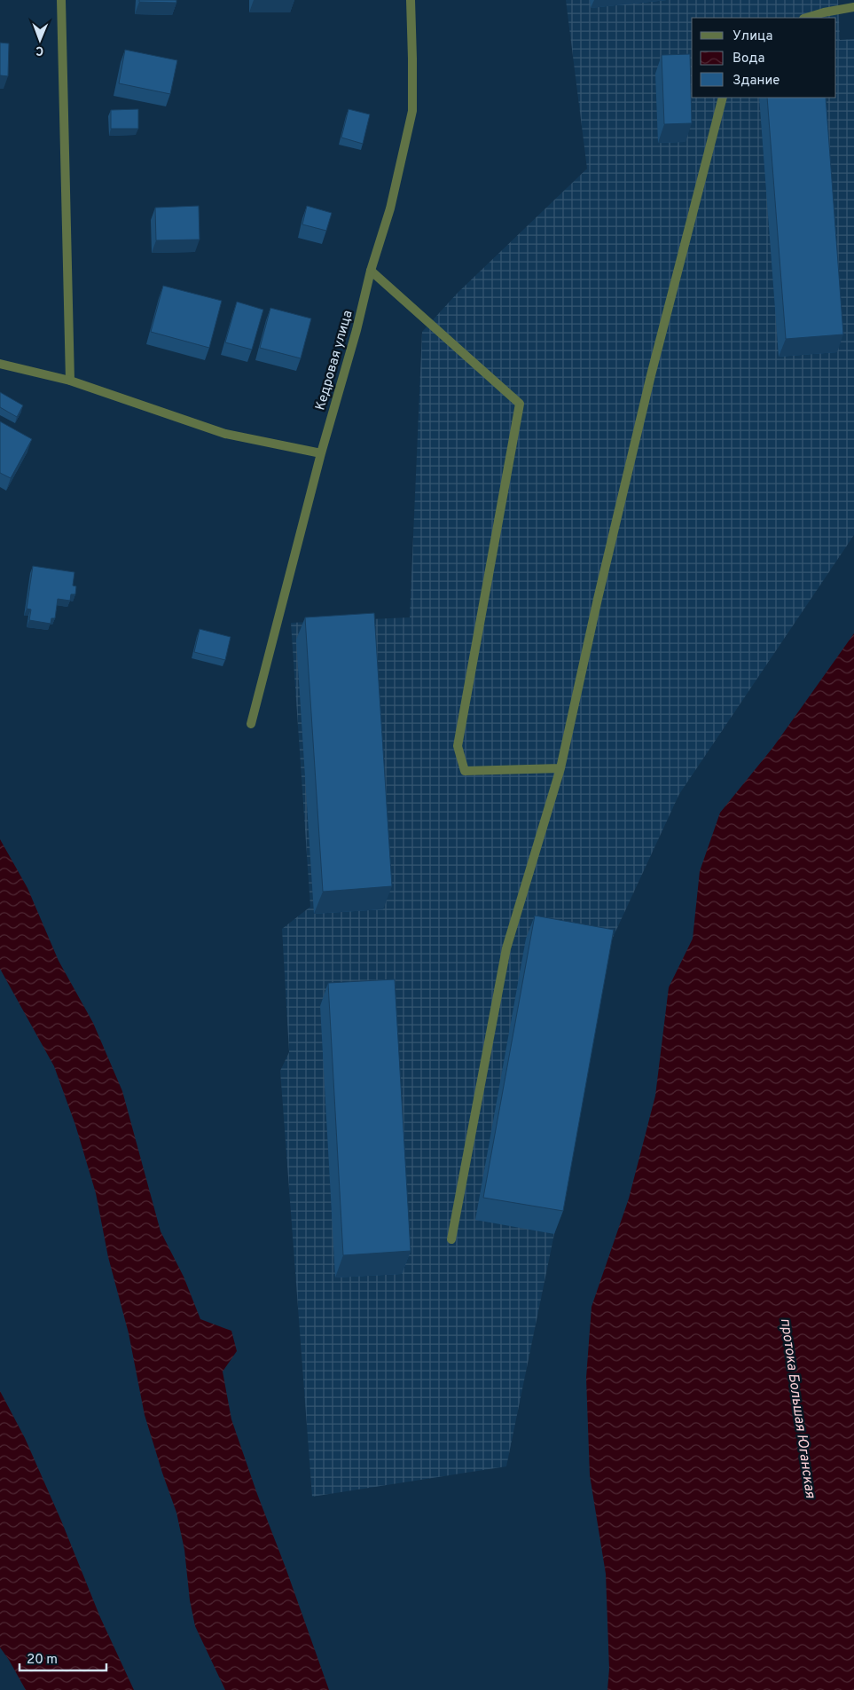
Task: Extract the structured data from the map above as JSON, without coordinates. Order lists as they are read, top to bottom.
{
  "streets": {
    "street": ["Кедровая улица"]
  },
  "water": ["протока Большая Юганская"],
  "legend": ["Улица", "Вода", "Здание"],
  "scale_bar": "20 m",
  "north": "bottom"
}
